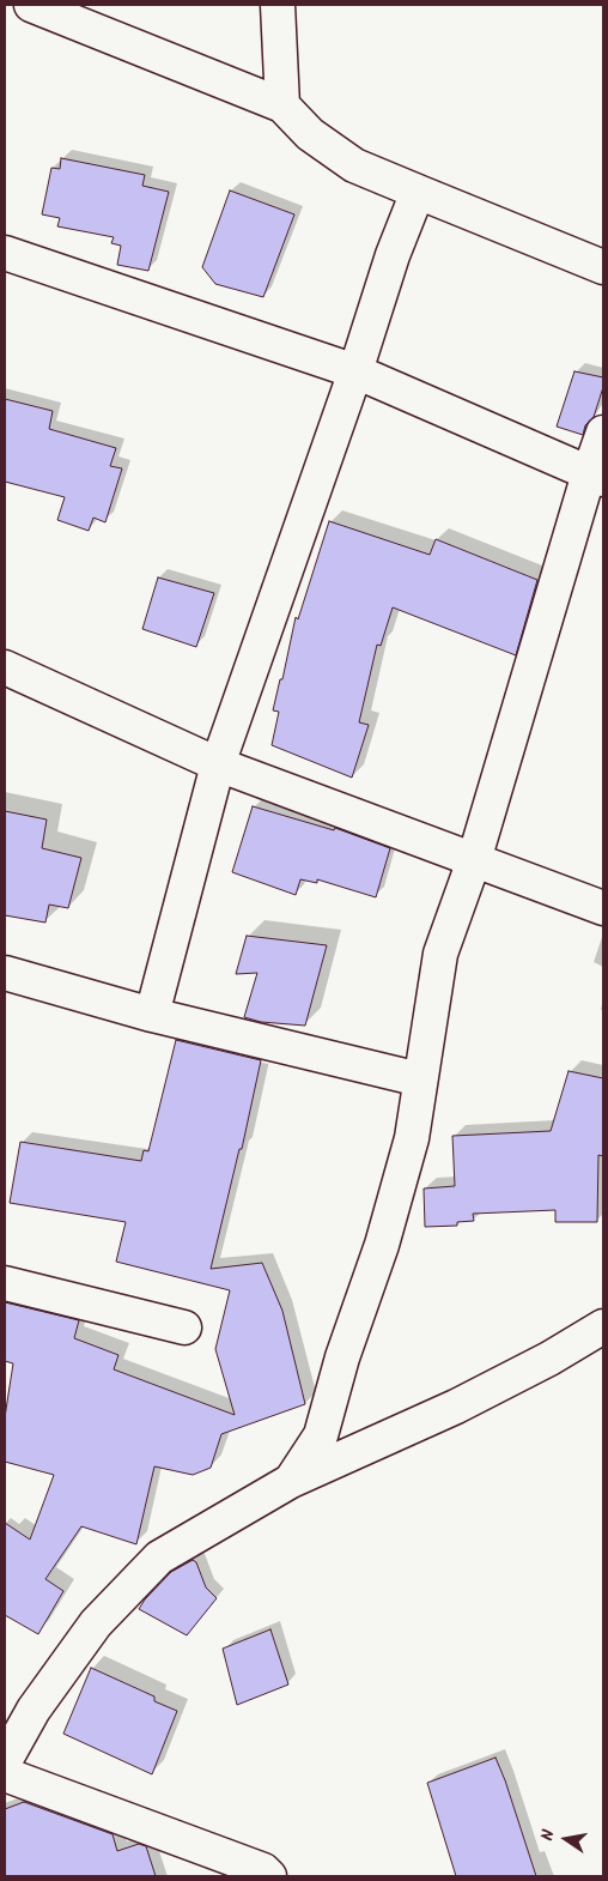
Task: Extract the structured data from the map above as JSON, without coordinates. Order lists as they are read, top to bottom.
{
  "north": "left"
}
